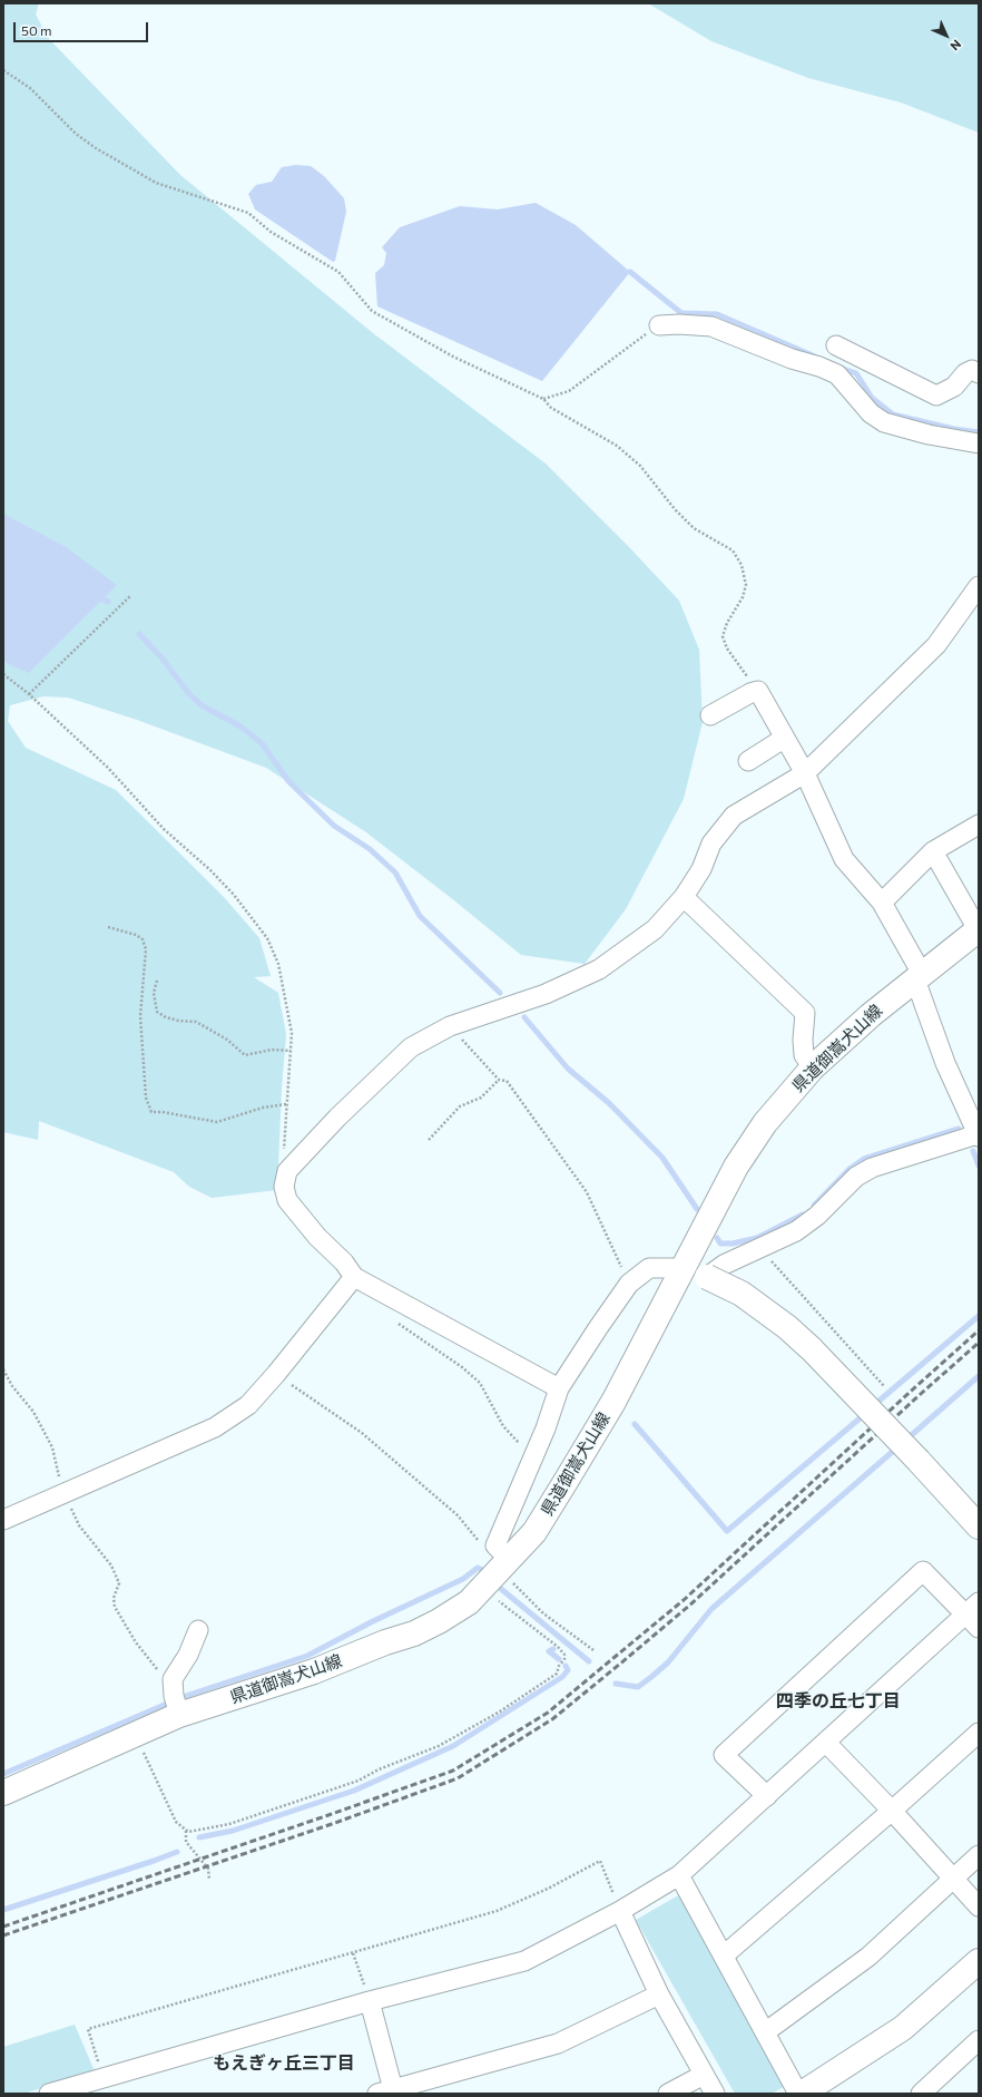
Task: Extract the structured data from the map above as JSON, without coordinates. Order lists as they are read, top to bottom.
{
  "streets": {
    "main road": ["県道御嵩犬山線"]
  },
  "districts": ["四季の丘七丁目", "もえぎヶ丘三丁目"],
  "scale_bar": "50 m",
  "north": "bottom right"
}
